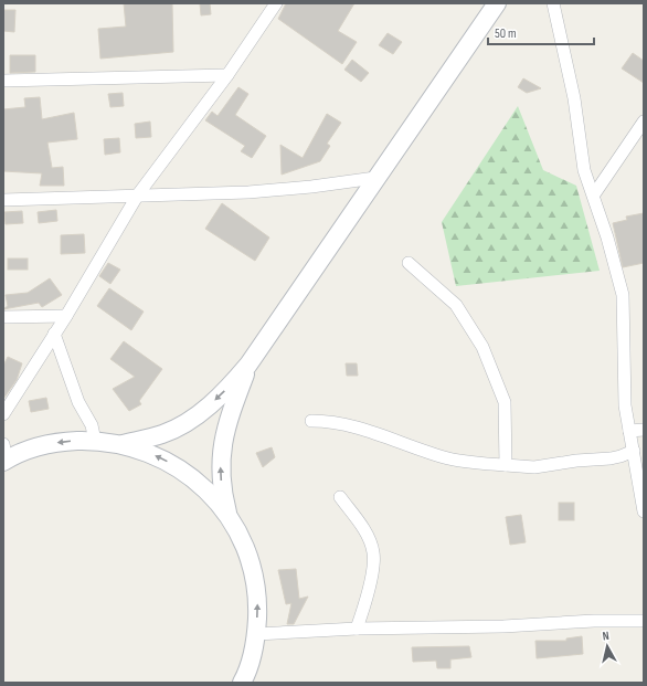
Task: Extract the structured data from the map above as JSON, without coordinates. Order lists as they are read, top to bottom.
{
  "scale_bar": "50 m",
  "north": "top"
}
